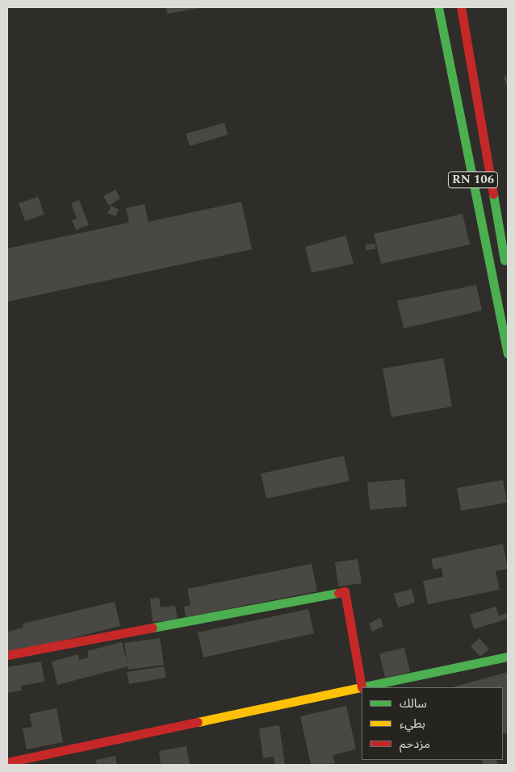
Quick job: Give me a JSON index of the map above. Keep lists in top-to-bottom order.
{
  "streets": {
    "street": ["RN 106"]
  },
  "legend": ["سالك", "بطيء", "مزدحم"]
}
